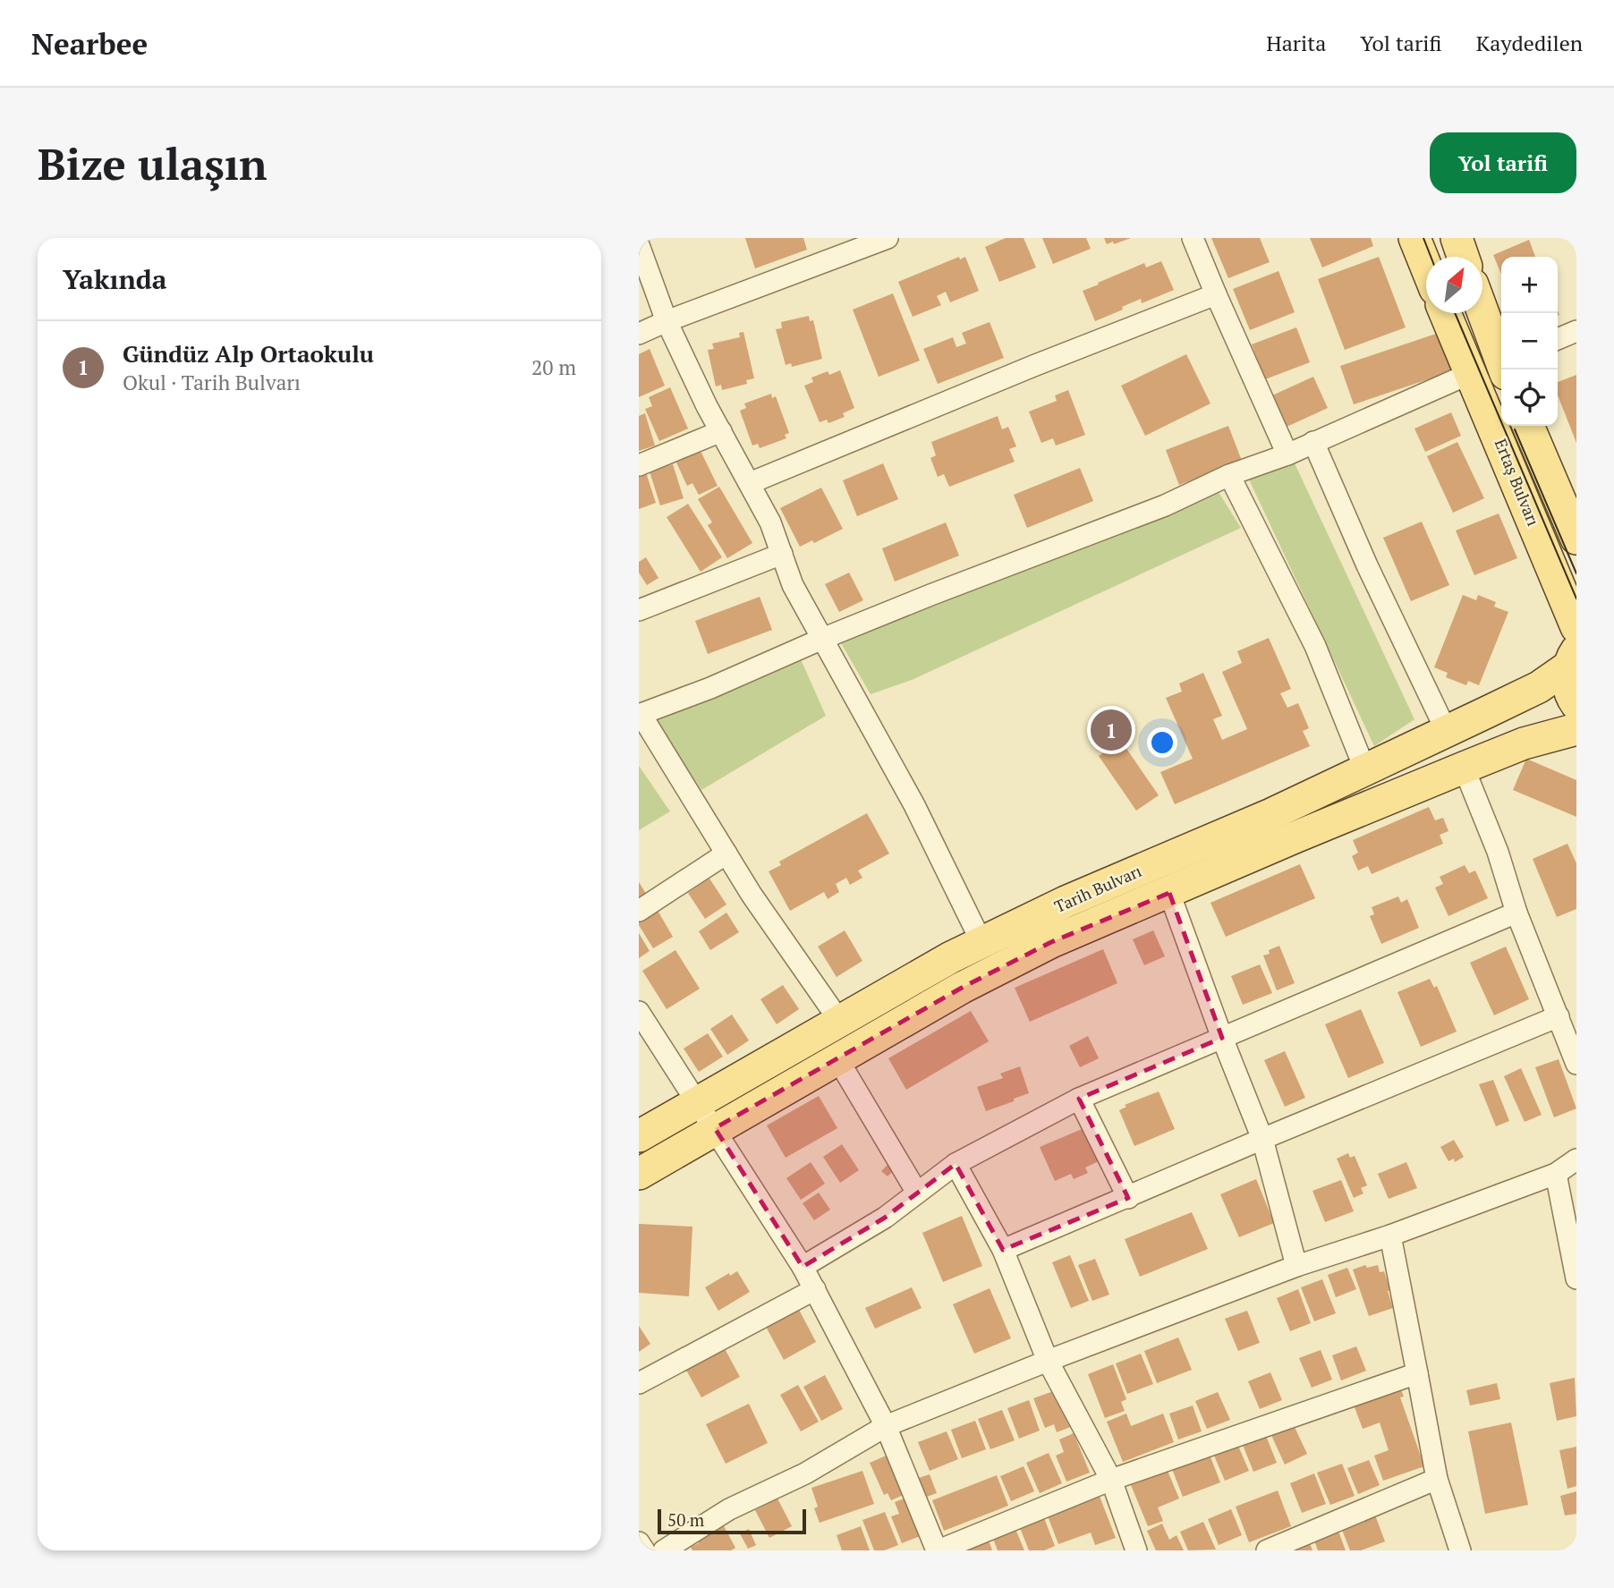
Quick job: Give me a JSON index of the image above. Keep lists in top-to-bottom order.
{
  "streets": {
    "main road": ["Ertaş Bulvarı", "Tarih Bulvarı"]
  },
  "scale_bar": "50 m",
  "north": "top right",
  "page": {
    "header": "Nearbee",
    "nav": ["Harita", "Yol tarifi", "Kaydedilen"],
    "buttons": "Yol tarifi",
    "title": "Bize ulaşın",
    "heading": "Yakında",
    "map_buttons": ["+", "−"],
    "list": [
      {
        "mark": "1",
        "name": "Gündüz Alp Ortaokulu",
        "note": "Okul · Tarih Bulvarı",
        "value": "20 m"
      }
    ],
    "pins": "1",
    "scale": "50 m"
  }
}
